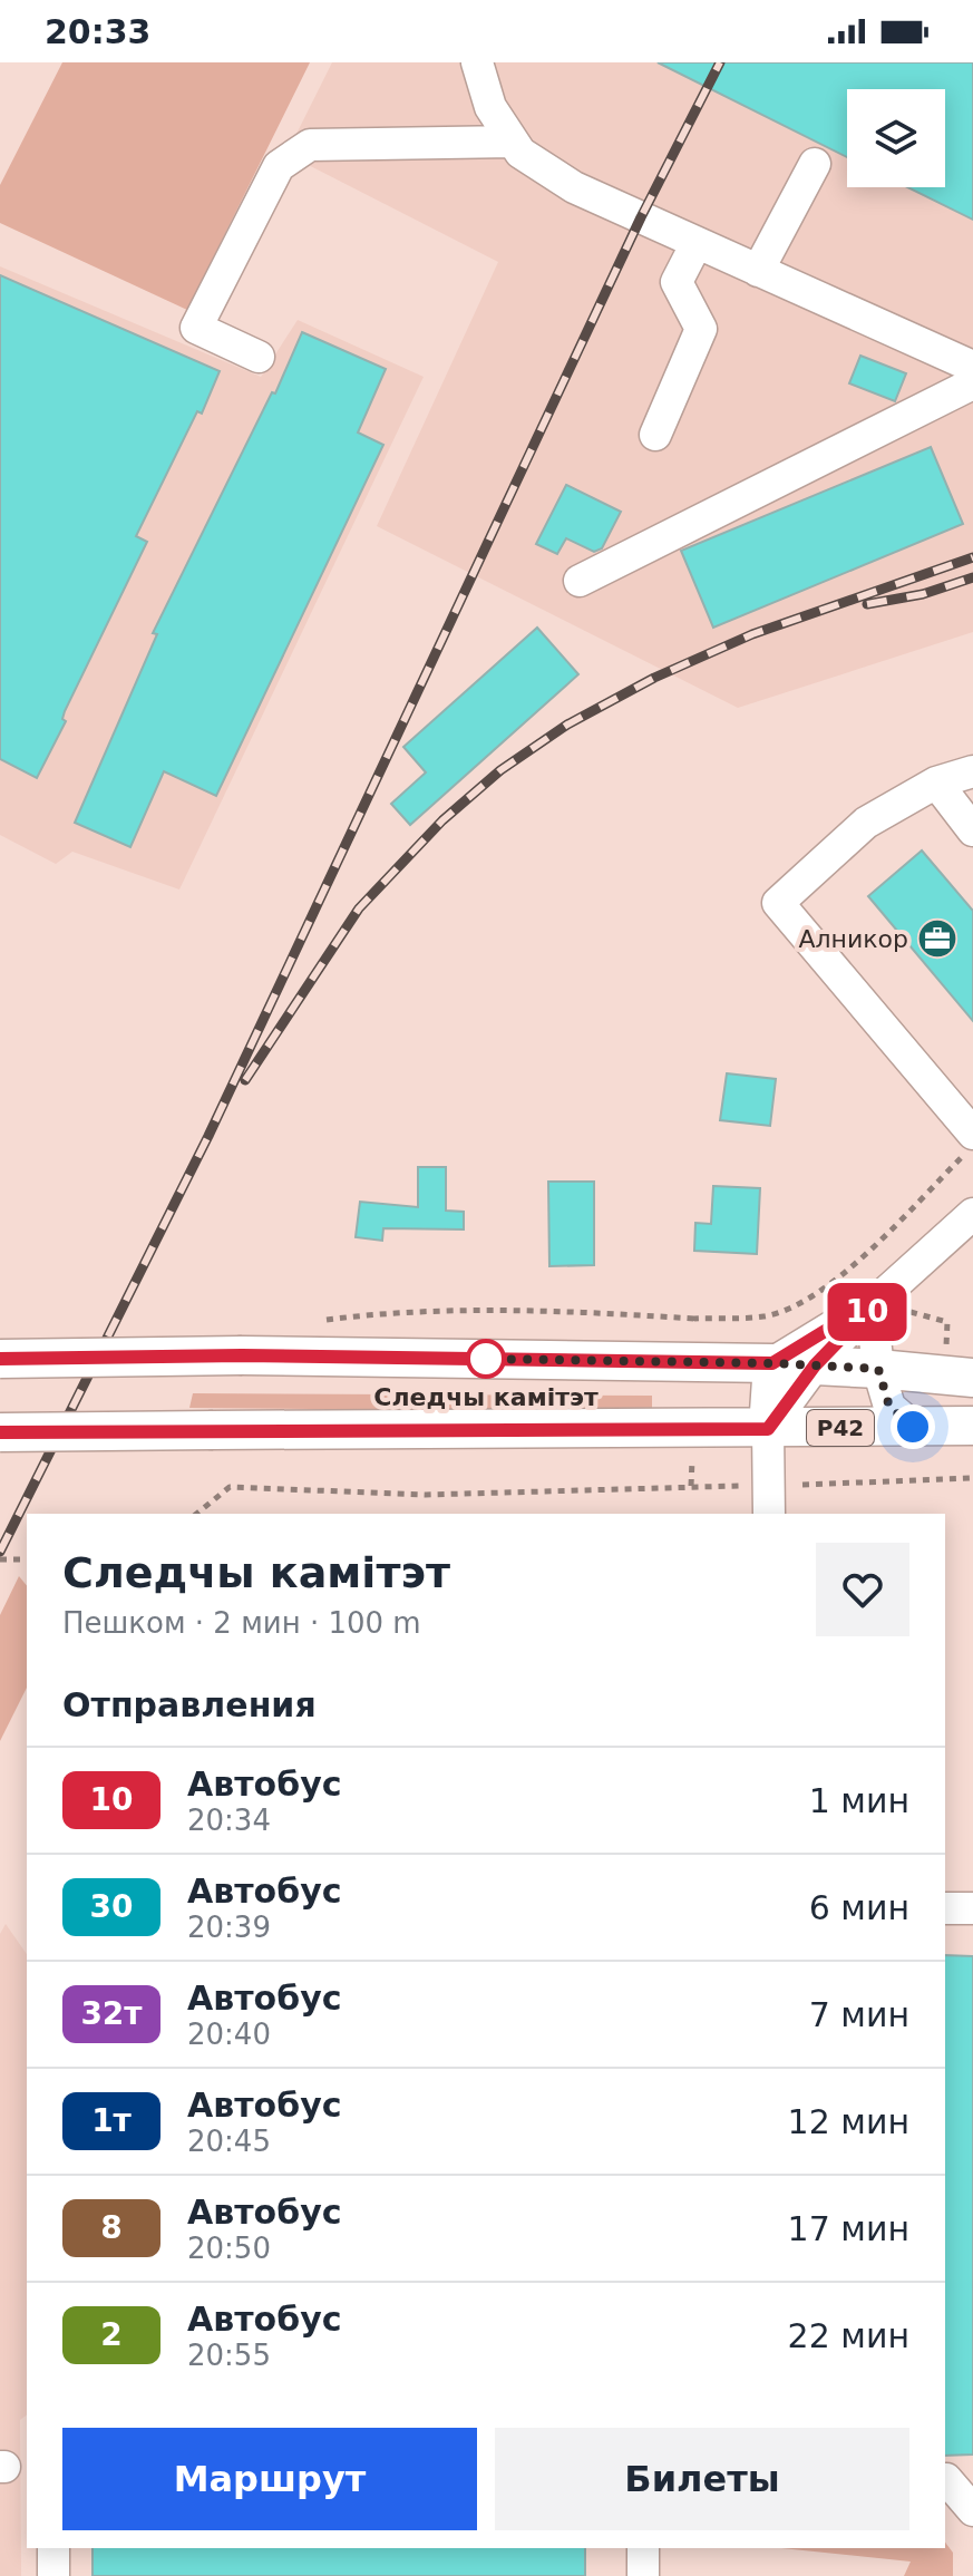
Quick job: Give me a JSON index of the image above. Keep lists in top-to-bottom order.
{
  "streets": {
    "main road": ["Р42"]
  },
  "places": {
    "office": ["Алникор"],
    "other": ["Следчы камітэт"]
  },
  "lines": ["bus line 10"],
  "page": {
    "status": "20:33",
    "on_map": "10",
    "heading": [
      ["Следчы камітэт", "Пешком · 2 мин · 100 m"],
      "Отправления"
    ],
    "list": [
      {
        "mark": "10",
        "name": "Автобус",
        "note": "20:34",
        "value": "1 мин"
      },
      {
        "mark": "30",
        "name": "Автобус",
        "note": "20:39",
        "value": "6 мин"
      },
      {
        "mark": "32т",
        "name": "Автобус",
        "note": "20:40",
        "value": "7 мин"
      },
      {
        "mark": "1т",
        "name": "Автобус",
        "note": "20:45",
        "value": "12 мин"
      },
      {
        "mark": "8",
        "name": "Автобус",
        "note": "20:50",
        "value": "17 мин"
      },
      {
        "mark": "2",
        "name": "Автобус",
        "note": "20:55",
        "value": "22 мин"
      }
    ],
    "buttons": ["Маршрут", "Билеты"]
  }
}
